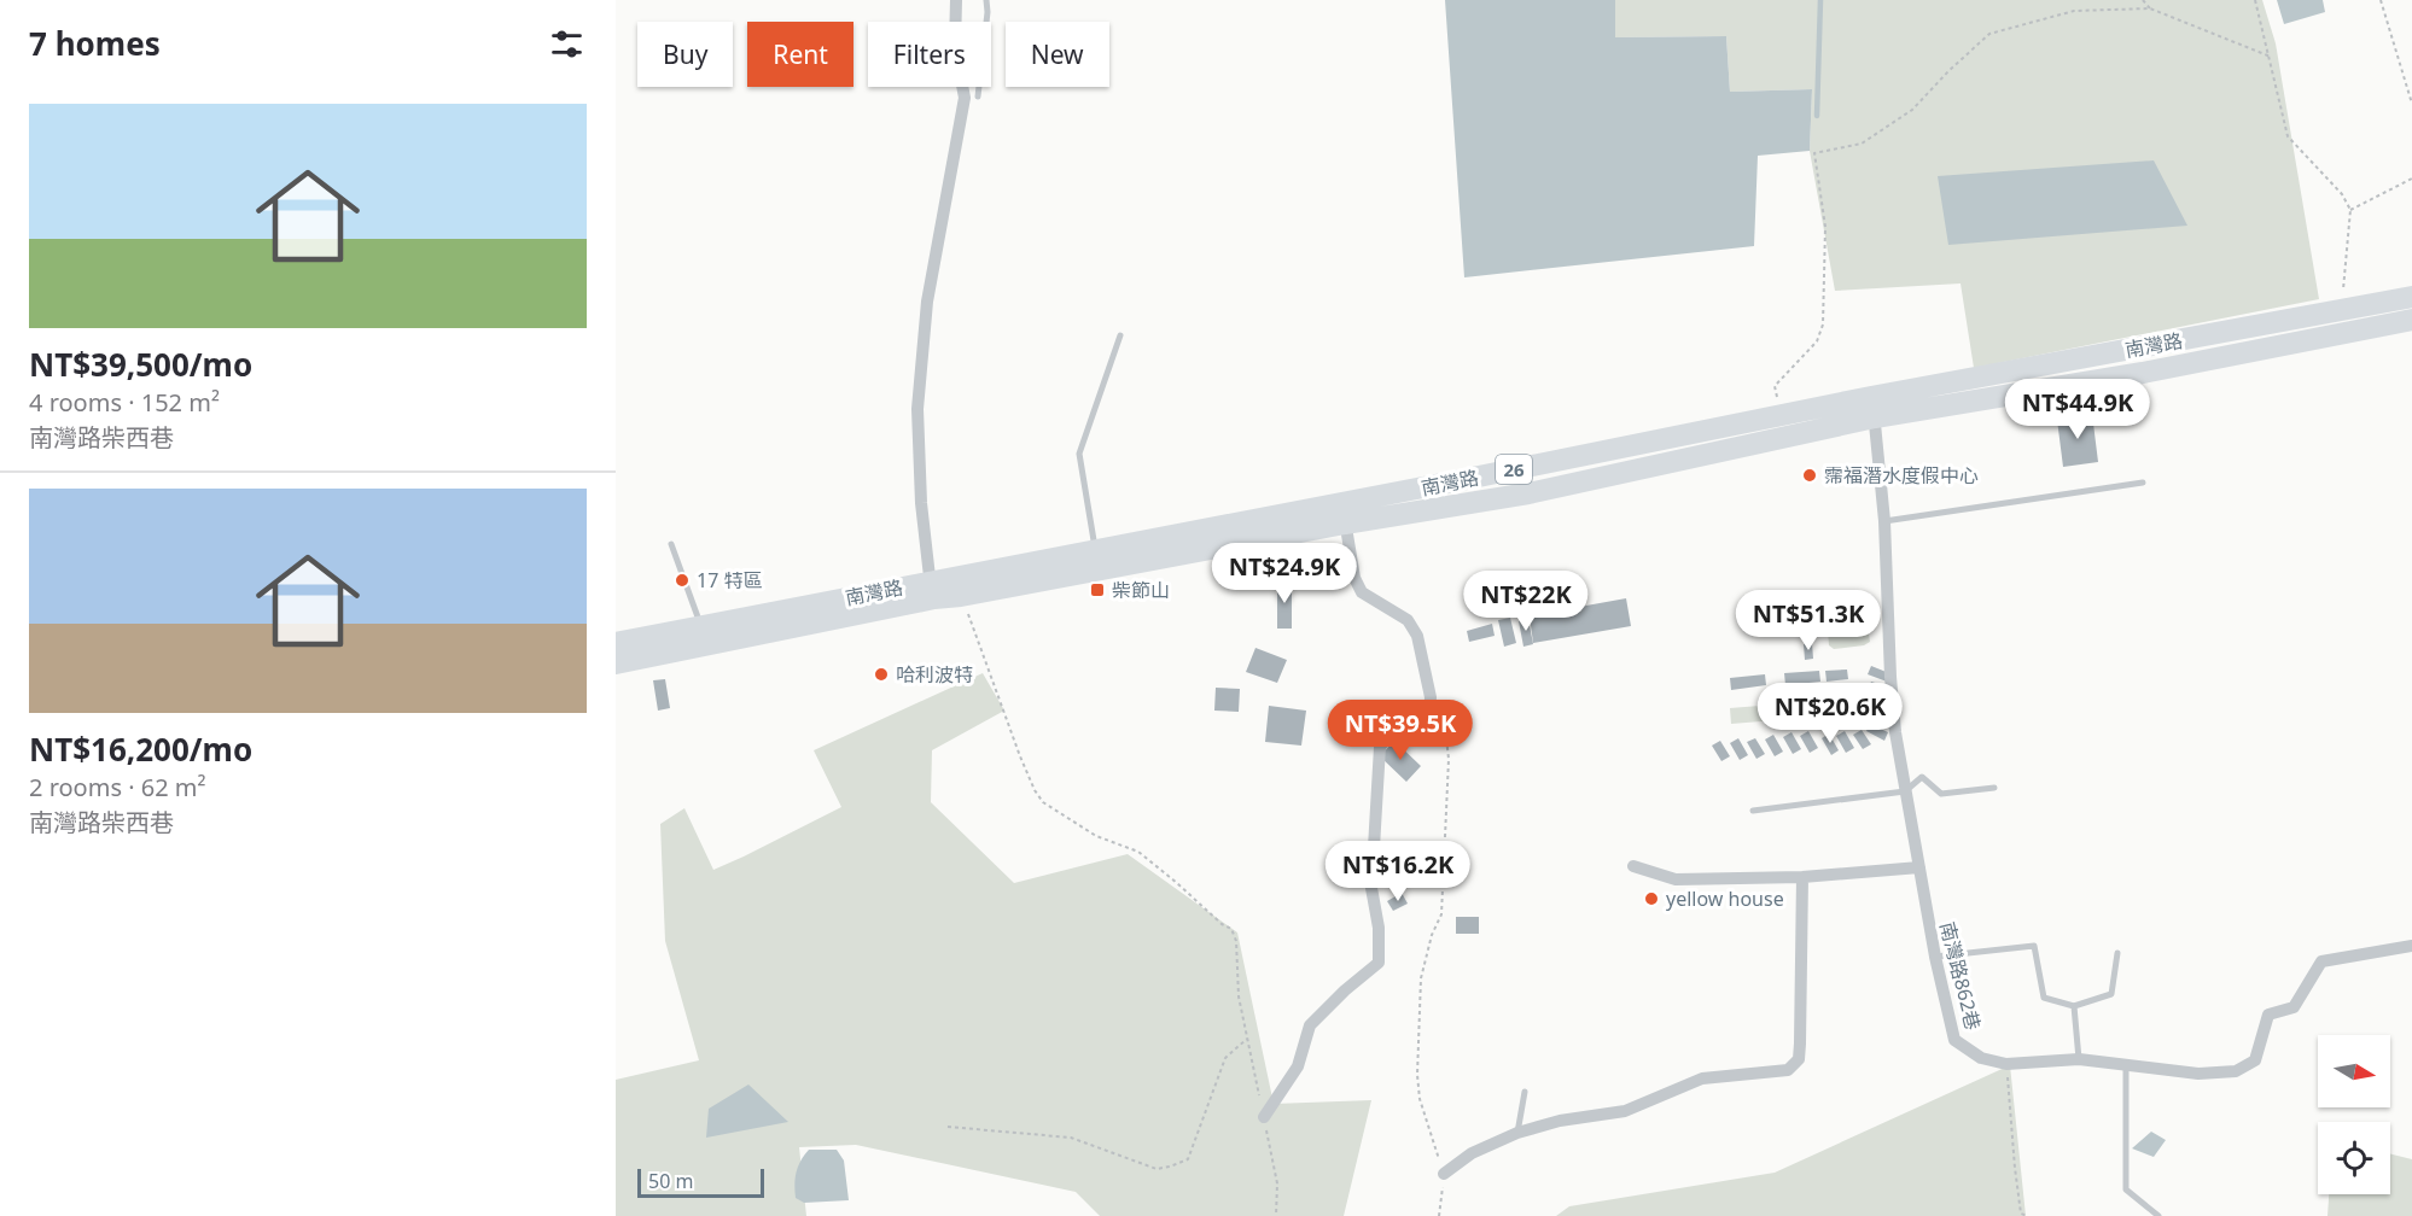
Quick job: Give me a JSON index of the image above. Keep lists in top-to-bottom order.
{
  "streets": {
    "main road": ["南灣路", "26"],
    "street": ["南灣路862巷"]
  },
  "crossings": [
    ["南灣路", "南灣路862巷"]
  ],
  "places": {
    "other": [
      "霈福潛水度假中心",
      "17 特區",
      "哈利波特",
      "yellow house"
    ],
    "transit": ["柴節山"]
  },
  "scale_bar": "50 m",
  "north": "right",
  "page": {
    "heading": "7 homes",
    "chip": [
      "Buy",
      "Rent",
      "Filters",
      "New"
    ],
    "list": [
      {
        "name": "NT$39,500/mo",
        "note": "4 rooms · 152 m² · 南灣路柴西巷"
      },
      {
        "name": "NT$16,200/mo",
        "note": "2 rooms · 62 m² · 南灣路柴西巷"
      }
    ],
    "price": [
      "NT$44.9K",
      "NT$24.9K",
      "NT$22K",
      "NT$51.3K",
      "NT$20.6K",
      "NT$39.5K",
      "NT$16.2K"
    ],
    "scale": "50 m"
  }
}
